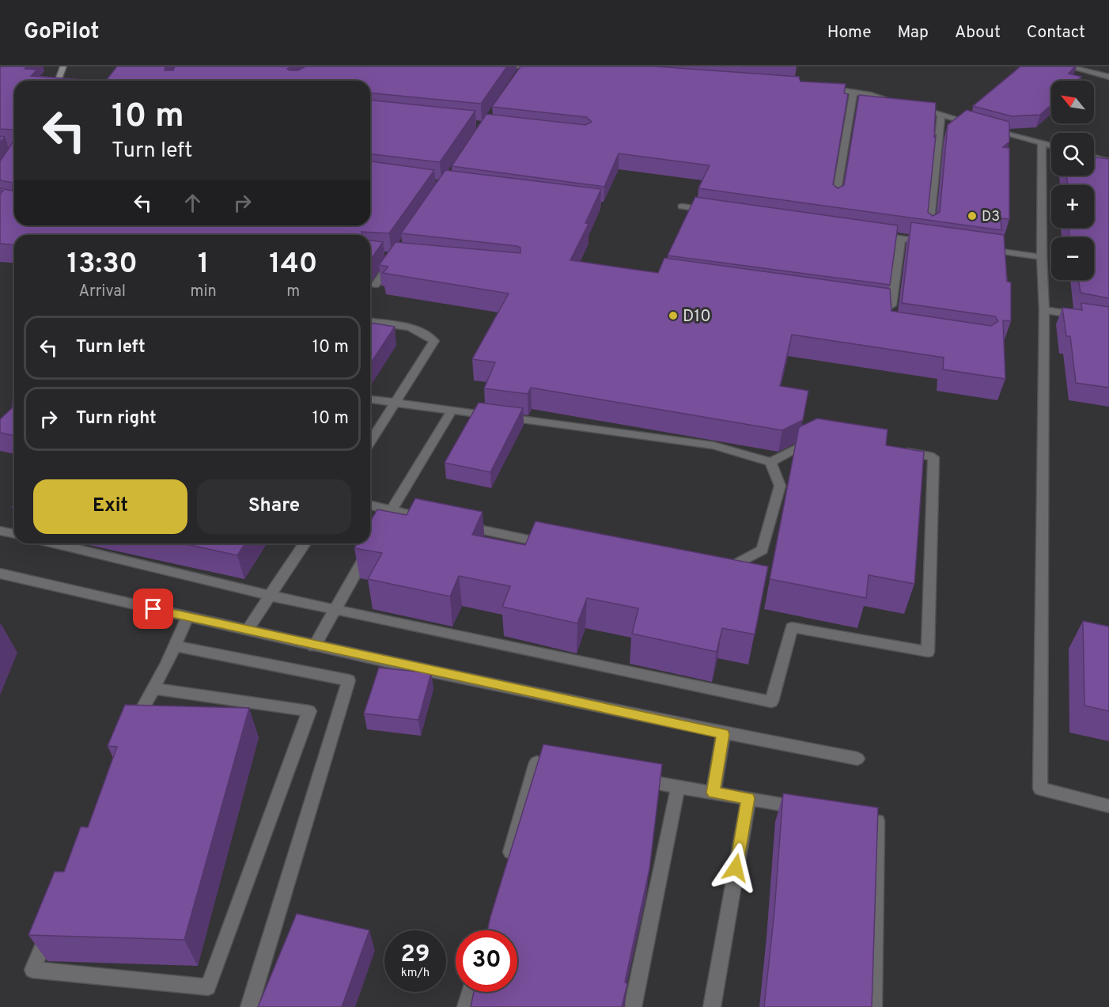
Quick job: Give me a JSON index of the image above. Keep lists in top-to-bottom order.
{
  "places": ["D3", "D10"],
  "north": "top left",
  "page": {
    "header": "GoPilot",
    "nav": [
      "Home",
      "Map",
      "About",
      "Contact"
    ],
    "map_buttons": ["+", "−"],
    "turn": ["10 m", "Turn left"],
    "eta": [
      "13:30",
      "Arrival",
      "1",
      "min",
      "140",
      "m"
    ],
    "list": [
      {
        "name": "Turn left",
        "value": "10 m"
      },
      {
        "name": "Turn right",
        "value": "10 m"
      }
    ],
    "buttons": ["Exit", "Share"],
    "speed": "29 km/h",
    "limit": "30"
  }
}
